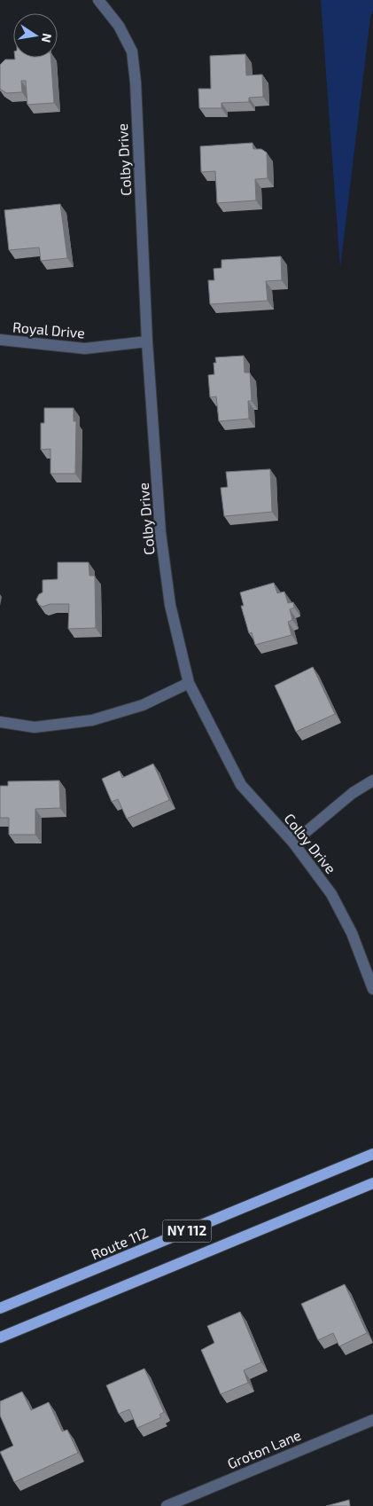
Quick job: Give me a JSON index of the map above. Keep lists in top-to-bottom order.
{
  "streets": {
    "main road": ["NY 112", "Route 112"],
    "street": ["Colby Drive", "Royal Drive", "Groton Lane"]
  },
  "crossings": [
    ["Colby Drive", "Royal Drive"]
  ],
  "north": "right"
}
